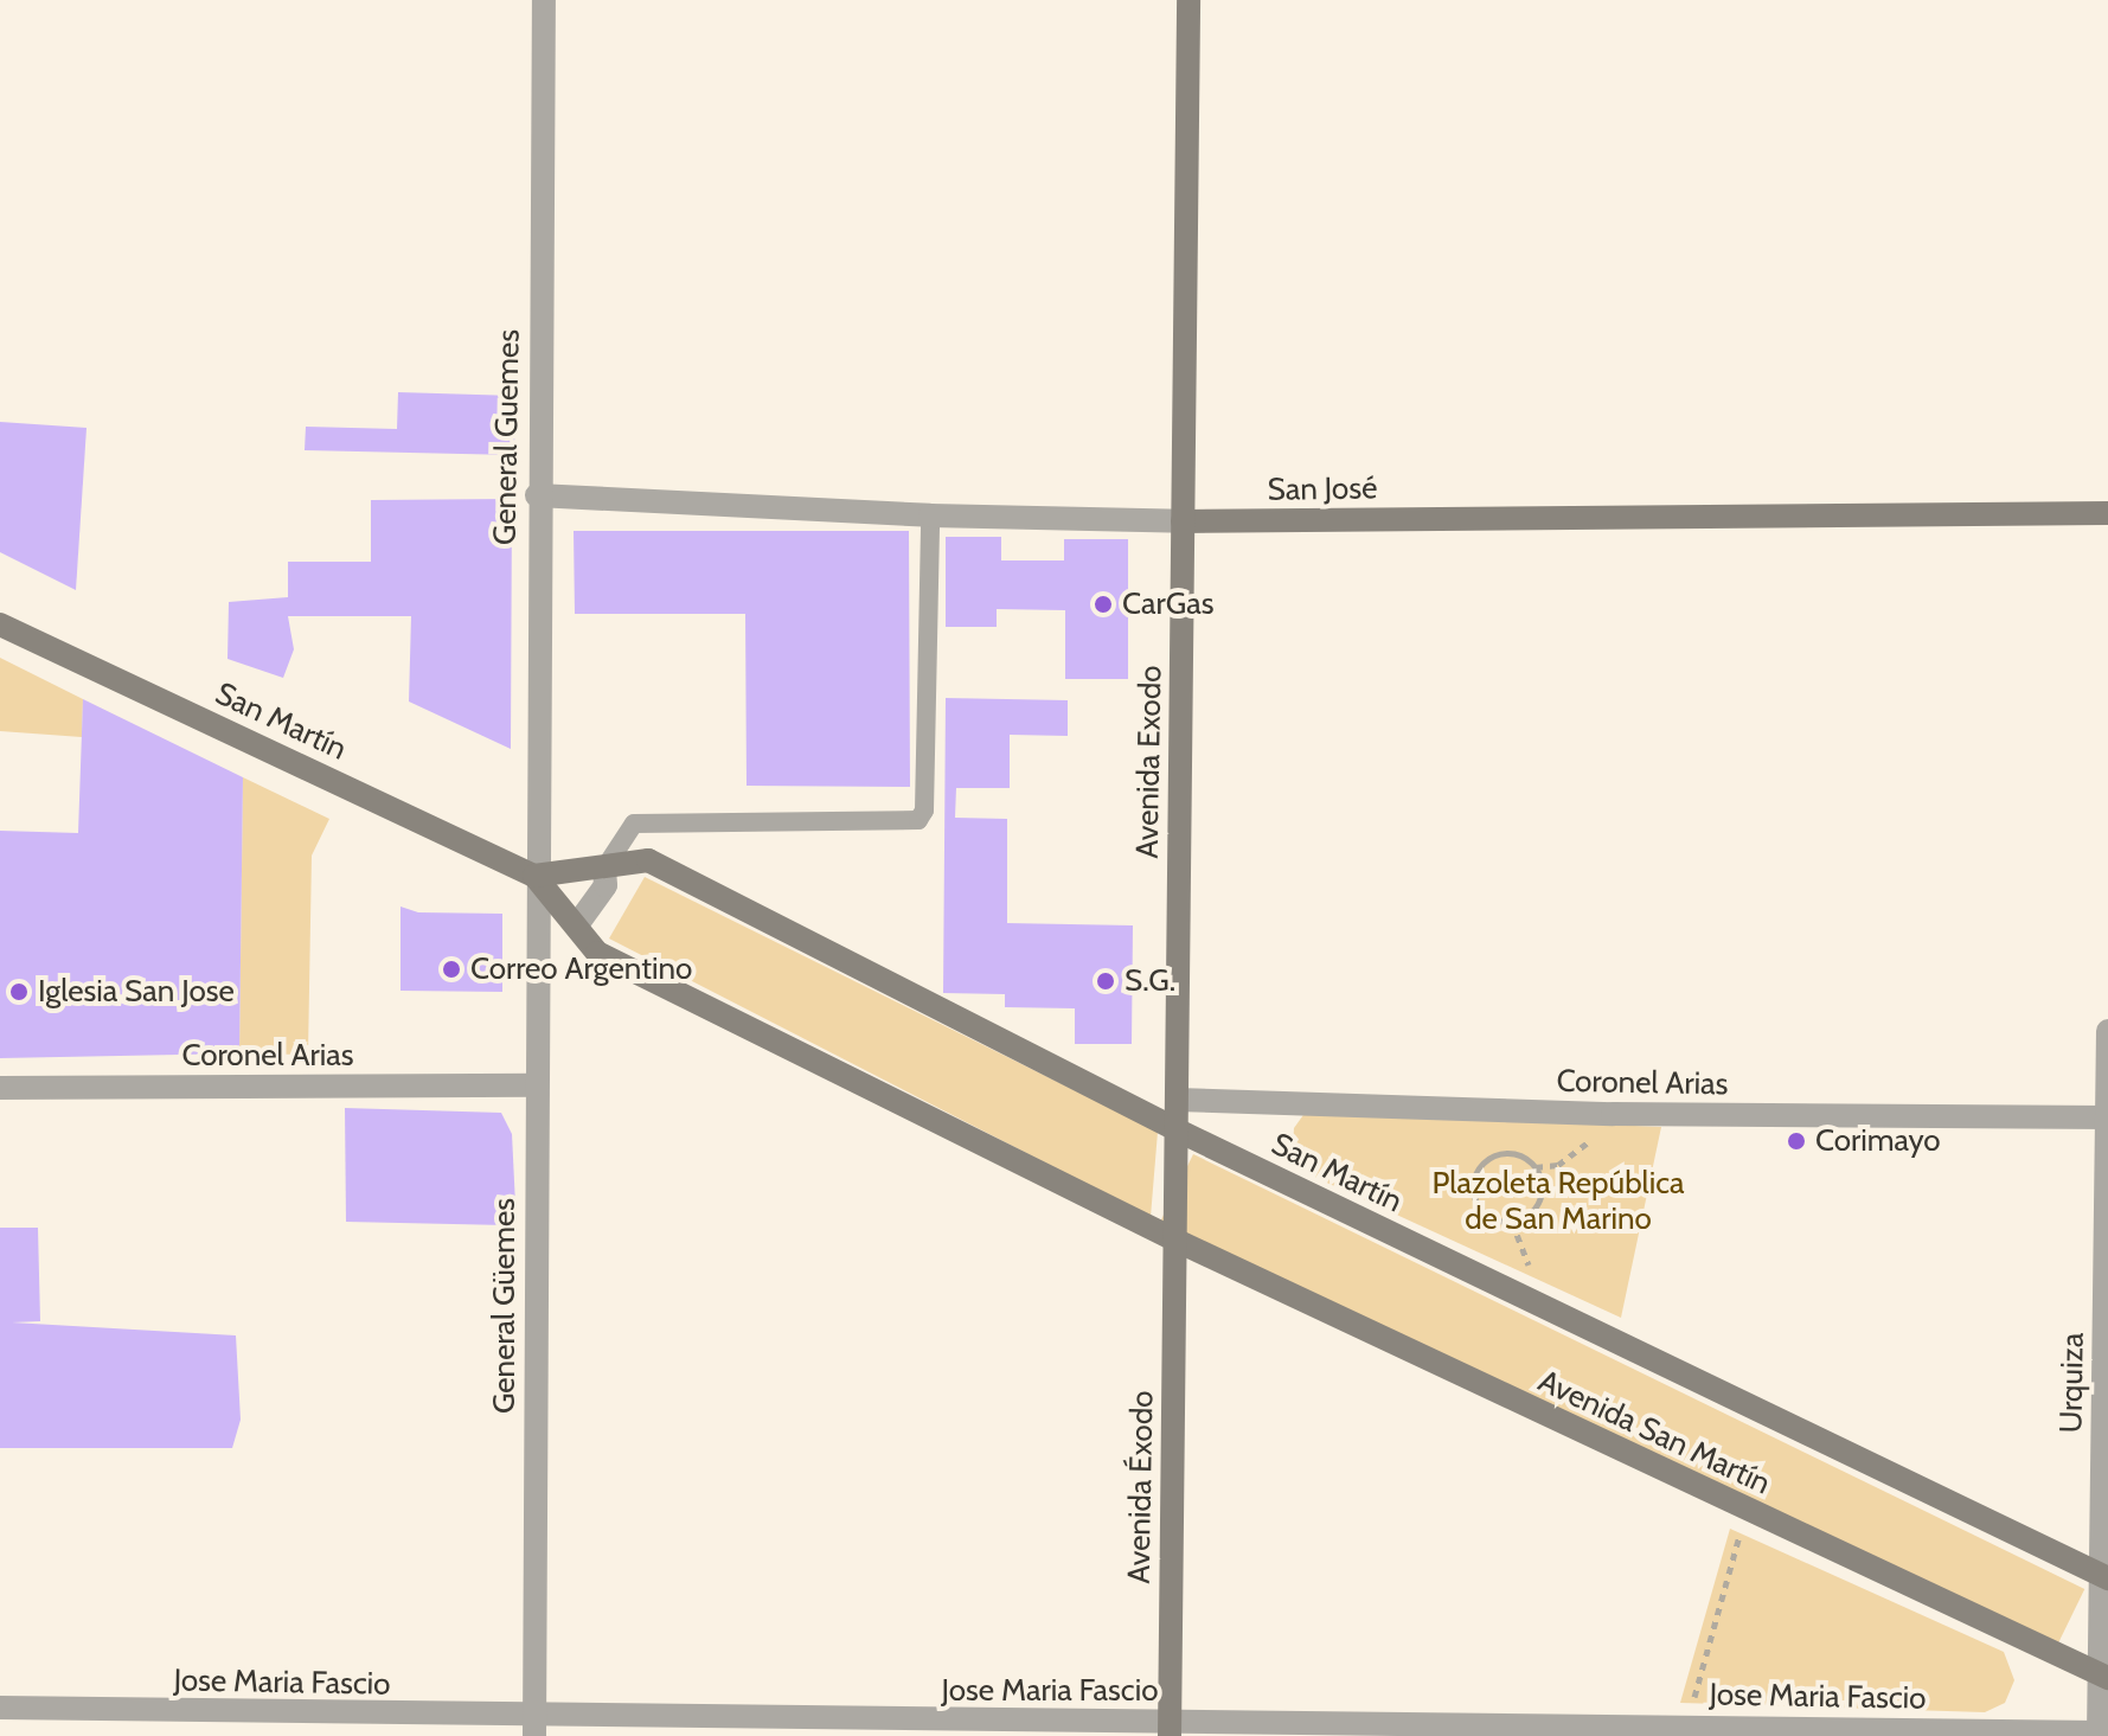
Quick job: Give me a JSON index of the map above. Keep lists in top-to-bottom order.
{
  "streets": {
    "main road": [
      "San José",
      "San Martín",
      "Avenida Exodo",
      "Avenida San Martín",
      "Avenida Éxodo"
    ],
    "street": [
      "General Guemes",
      "Coronel Arias",
      "General Güemes",
      "Urquiza",
      "Jose Maria Fascio"
    ]
  },
  "crossings": [
    ["General Guemes", "San José"],
    ["General Guemes", "San Martín"],
    ["General Guemes", "General Güemes"],
    ["San José", "Avenida Exodo"],
    ["San Martín", "Avenida Exodo"],
    ["San Martín", "General Güemes"],
    ["San Martín", "Urquiza"],
    ["San Martín", "Avenida San Martín"],
    ["San Martín", "Avenida Éxodo"],
    ["Avenida Exodo", "Coronel Arias"],
    ["Avenida Exodo", "Avenida San Martín"],
    ["Avenida Exodo", "Avenida Éxodo"],
    ["Coronel Arias", "General Güemes"],
    ["Coronel Arias", "Urquiza"],
    ["General Güemes", "Jose Maria Fascio"],
    ["Urquiza", "Avenida San Martín"],
    ["Urquiza", "Jose Maria Fascio"],
    ["Avenida San Martín", "Avenida Éxodo"],
    ["Avenida Éxodo", "Jose Maria Fascio"]
  ],
  "parks": ["Plazoleta República de San Marino"],
  "places": [
    "CarGas",
    "Correo Argentino",
    "S.G.",
    "Iglesia San Jose",
    "Corimayo"
  ]
}
